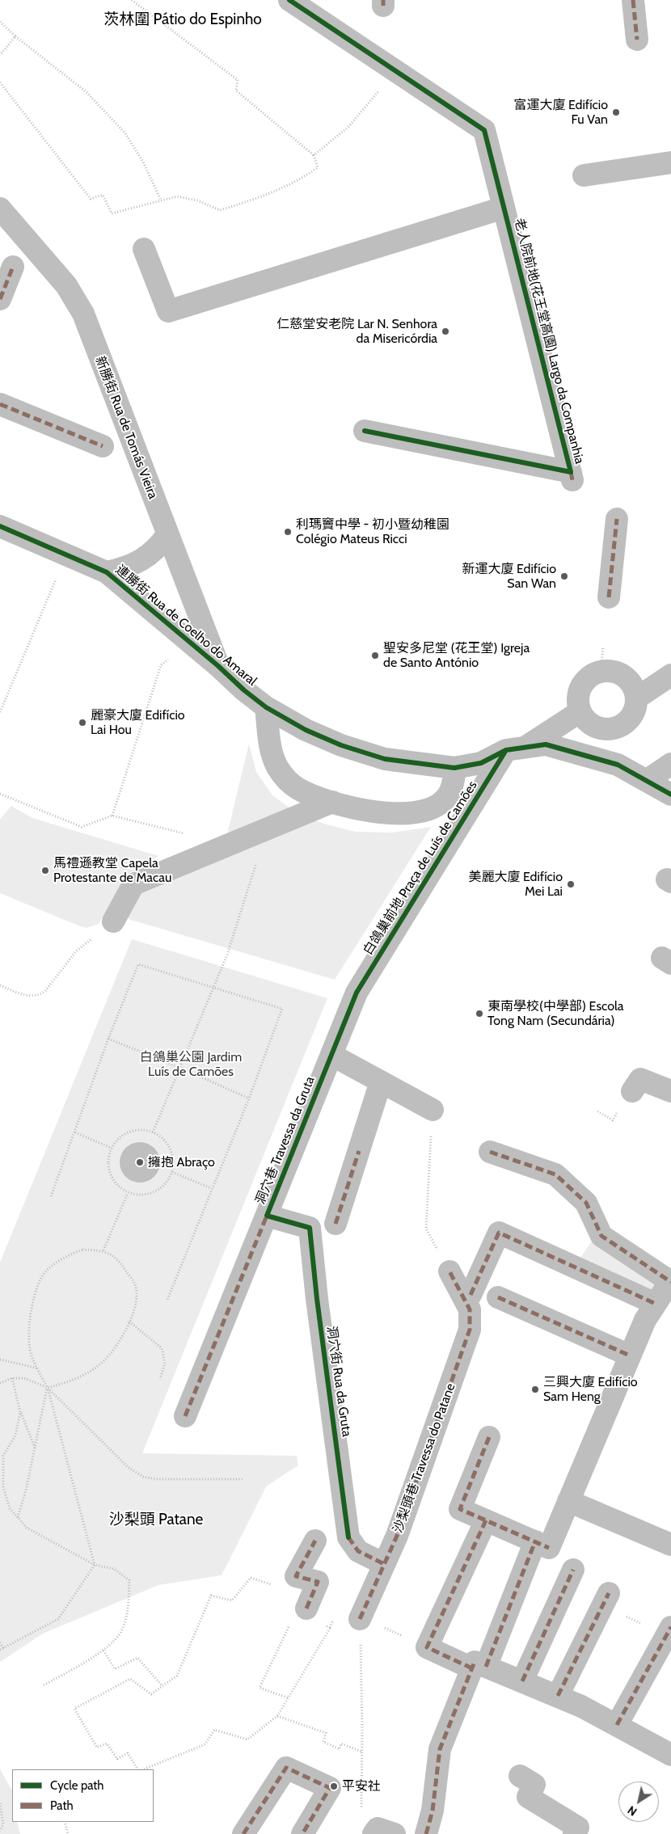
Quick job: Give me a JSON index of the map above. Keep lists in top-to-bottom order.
{
  "streets": {
    "street": [
      "老人院前地(花王堂高園) Largo da Companhia",
      "新勝街 Rua de Tomás Vieira",
      "連勝街 Rua de Coelho do Amaral",
      "白鴿巢前地 Praça de Luís de Camões",
      "洞穴巷 Travessa da Gruta",
      "洞穴街 Rua da Gruta",
      "沙梨頭巷 Travessa do Patane"
    ]
  },
  "crossings": [
    ["新勝街 Rua de Tomás Vieira", "連勝街 Rua de Coelho do Amaral"],
    ["連勝街 Rua de Coelho do Amaral", "白鴿巢前地 Praça de Luís de Camões"],
    ["白鴿巢前地 Praça de Luís de Camões", "洞穴巷 Travessa da Gruta"],
    ["洞穴巷 Travessa da Gruta", "洞穴街 Rua da Gruta"],
    ["洞穴街 Rua da Gruta", "沙梨頭巷 Travessa do Patane"]
  ],
  "districts": ["茨林圍 Pátio do Espinho", "沙梨頭 Patane"],
  "parks": ["白鴿巢公園 Jardim Luís de Camões"],
  "places": [
    "富運大廈 Edifício Fu Van",
    "仁慈堂安老院 Lar N. Senhora da Misericórdia",
    "利瑪竇中學 - 初小暨幼稚園 Colégio Mateus Ricci",
    "新運大廈 Edifício San Wan",
    "聖安多尼堂 (花王堂) Igreja de Santo António",
    "麗豪大廈 Edifício Lai Hou",
    "馬禮遜教堂 Capela Protestante de Macau",
    "美麗大廈 Edifício Mei Lai",
    "東南學校(中學部) Escola Tong Nam (Secundária)",
    "擁抱 Abraço",
    "三興大廈 Edifício Sam Heng",
    "平安社"
  ],
  "legend": ["Cycle path", "Path"],
  "north": "bottom left"
}
